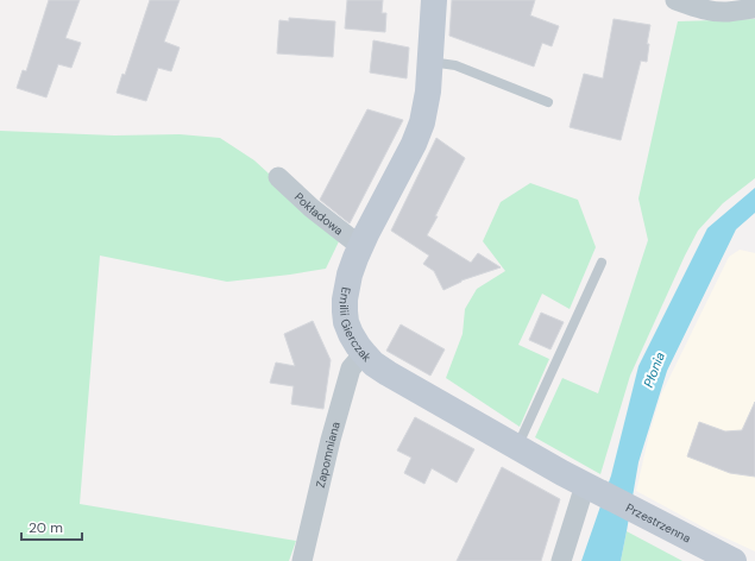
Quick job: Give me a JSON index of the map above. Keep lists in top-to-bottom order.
{
  "streets": {
    "street": [
      "Pokładowa",
      "Emilii Gierczak",
      "Zapomniana",
      "Przestrzenna"
    ]
  },
  "crossings": [
    ["Pokładowa", "Emilii Gierczak"],
    ["Emilii Gierczak", "Zapomniana"],
    ["Emilii Gierczak", "Przestrzenna"]
  ],
  "water": ["Płonia"],
  "scale_bar": "20 m"
}
